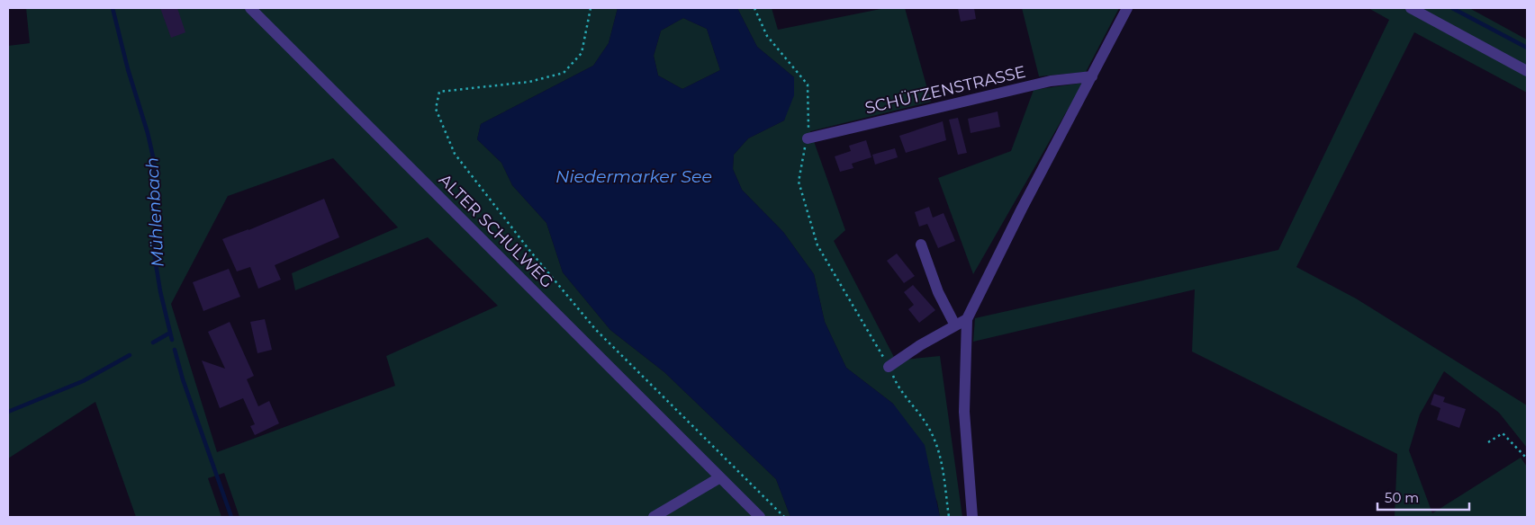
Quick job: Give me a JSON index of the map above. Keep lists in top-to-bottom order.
{
  "streets": {
    "street": ["SCHÜTZENSTRASSE", "ALTER SCHULWEG"]
  },
  "water": ["Niedermarker See", "Mühlenbach"],
  "scale_bar": "50 m"
}
